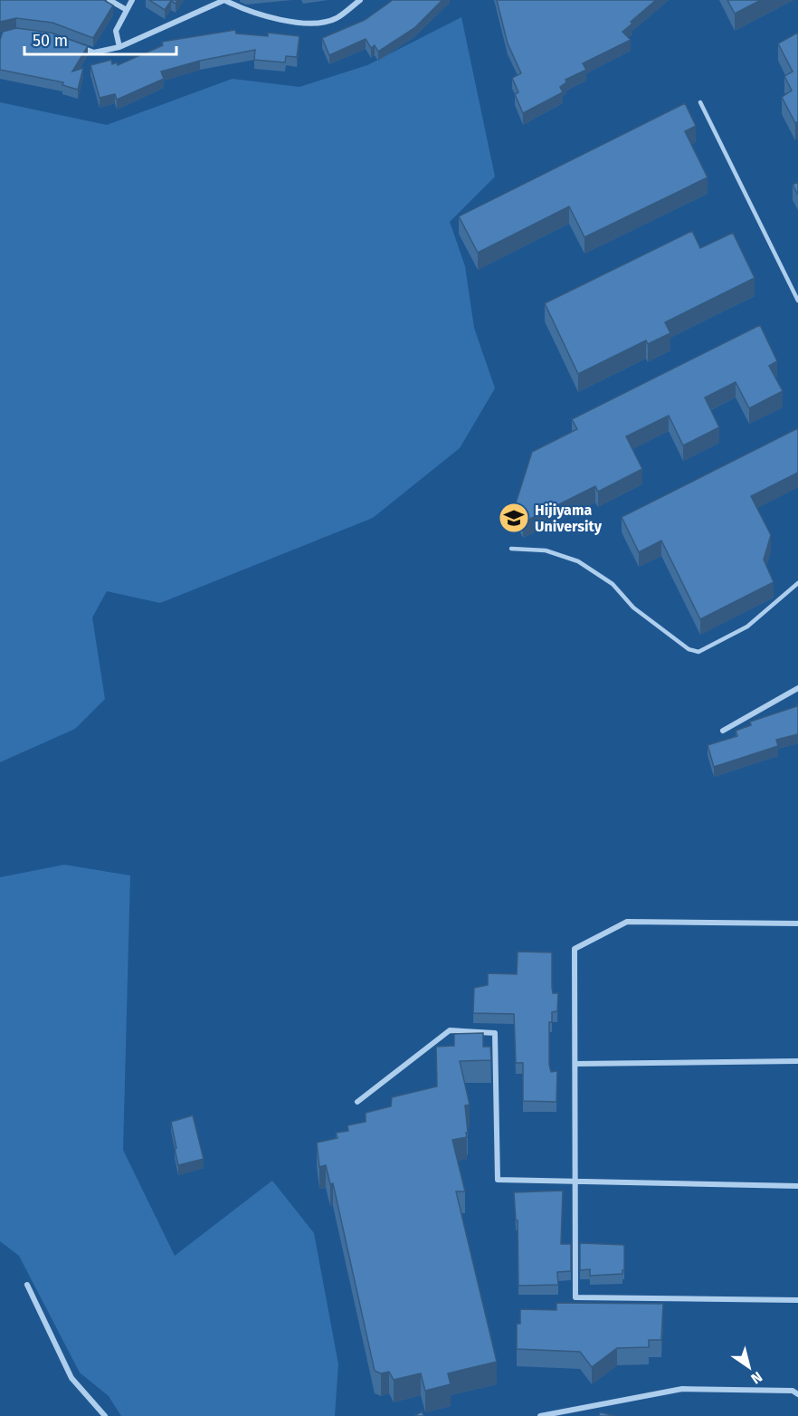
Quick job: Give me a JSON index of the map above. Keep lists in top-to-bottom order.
{
  "places": {
    "school or university": ["Hijiyama University"]
  },
  "scale_bar": "50 m",
  "north": "bottom right"
}
